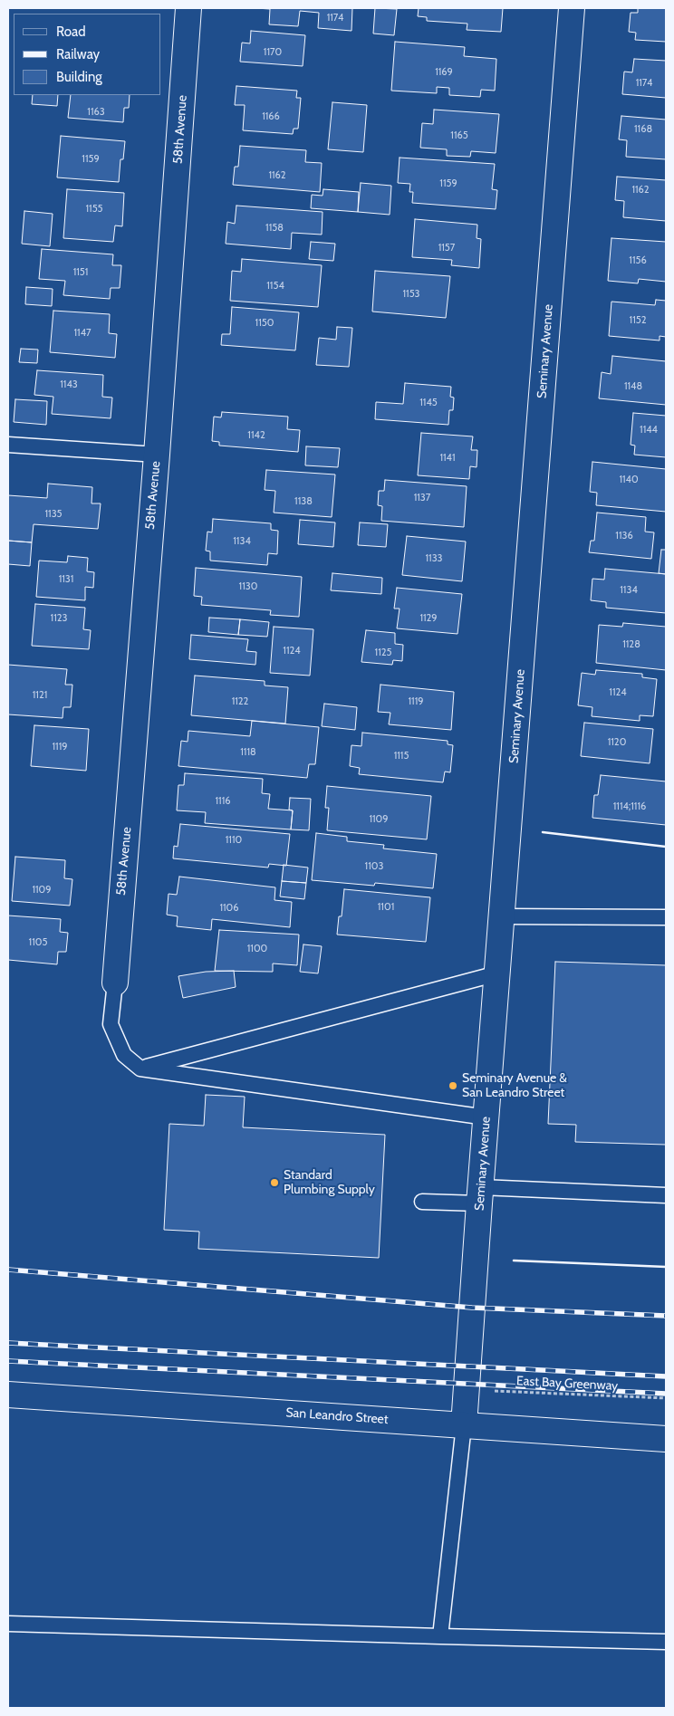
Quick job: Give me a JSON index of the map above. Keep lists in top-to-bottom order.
{
  "streets": {
    "street": ["58th Avenue", "Seminary Avenue", "San Leandro Street"],
    "path": ["East Bay Greenway"]
  },
  "crossings": [
    ["Seminary Avenue", "East Bay Greenway"],
    ["Seminary Avenue", "San Leandro Street"]
  ],
  "places": ["Seminary Avenue & San Leandro Street", "Standard Plumbing Supply"],
  "house_numbers": [
    "1174",
    "1170",
    "1169",
    "1174",
    "1163",
    "1166",
    "1168",
    "1165",
    "1159",
    "1162",
    "1159",
    "1162",
    "1155",
    "1158",
    "1157",
    "1156",
    "1151",
    "1154",
    "1153",
    "1152",
    "1150",
    "1147",
    "1143",
    "1148",
    "1145",
    "1144",
    "1142",
    "1141",
    "1140",
    "1137",
    "1138",
    "1135",
    "1136",
    "1134",
    "1133",
    "1131",
    "1130",
    "1134",
    "1123",
    "1129",
    "1128",
    "1124",
    "1125",
    "1124",
    "1121",
    "1122",
    "1119",
    "1120",
    "1119",
    "1118",
    "1115",
    "1116",
    "1114;1116",
    "1109",
    "1110",
    "1103",
    "1109",
    "1101",
    "1106",
    "1105",
    "1100"
  ],
  "legend": ["Road", "Railway", "Building"]
}
